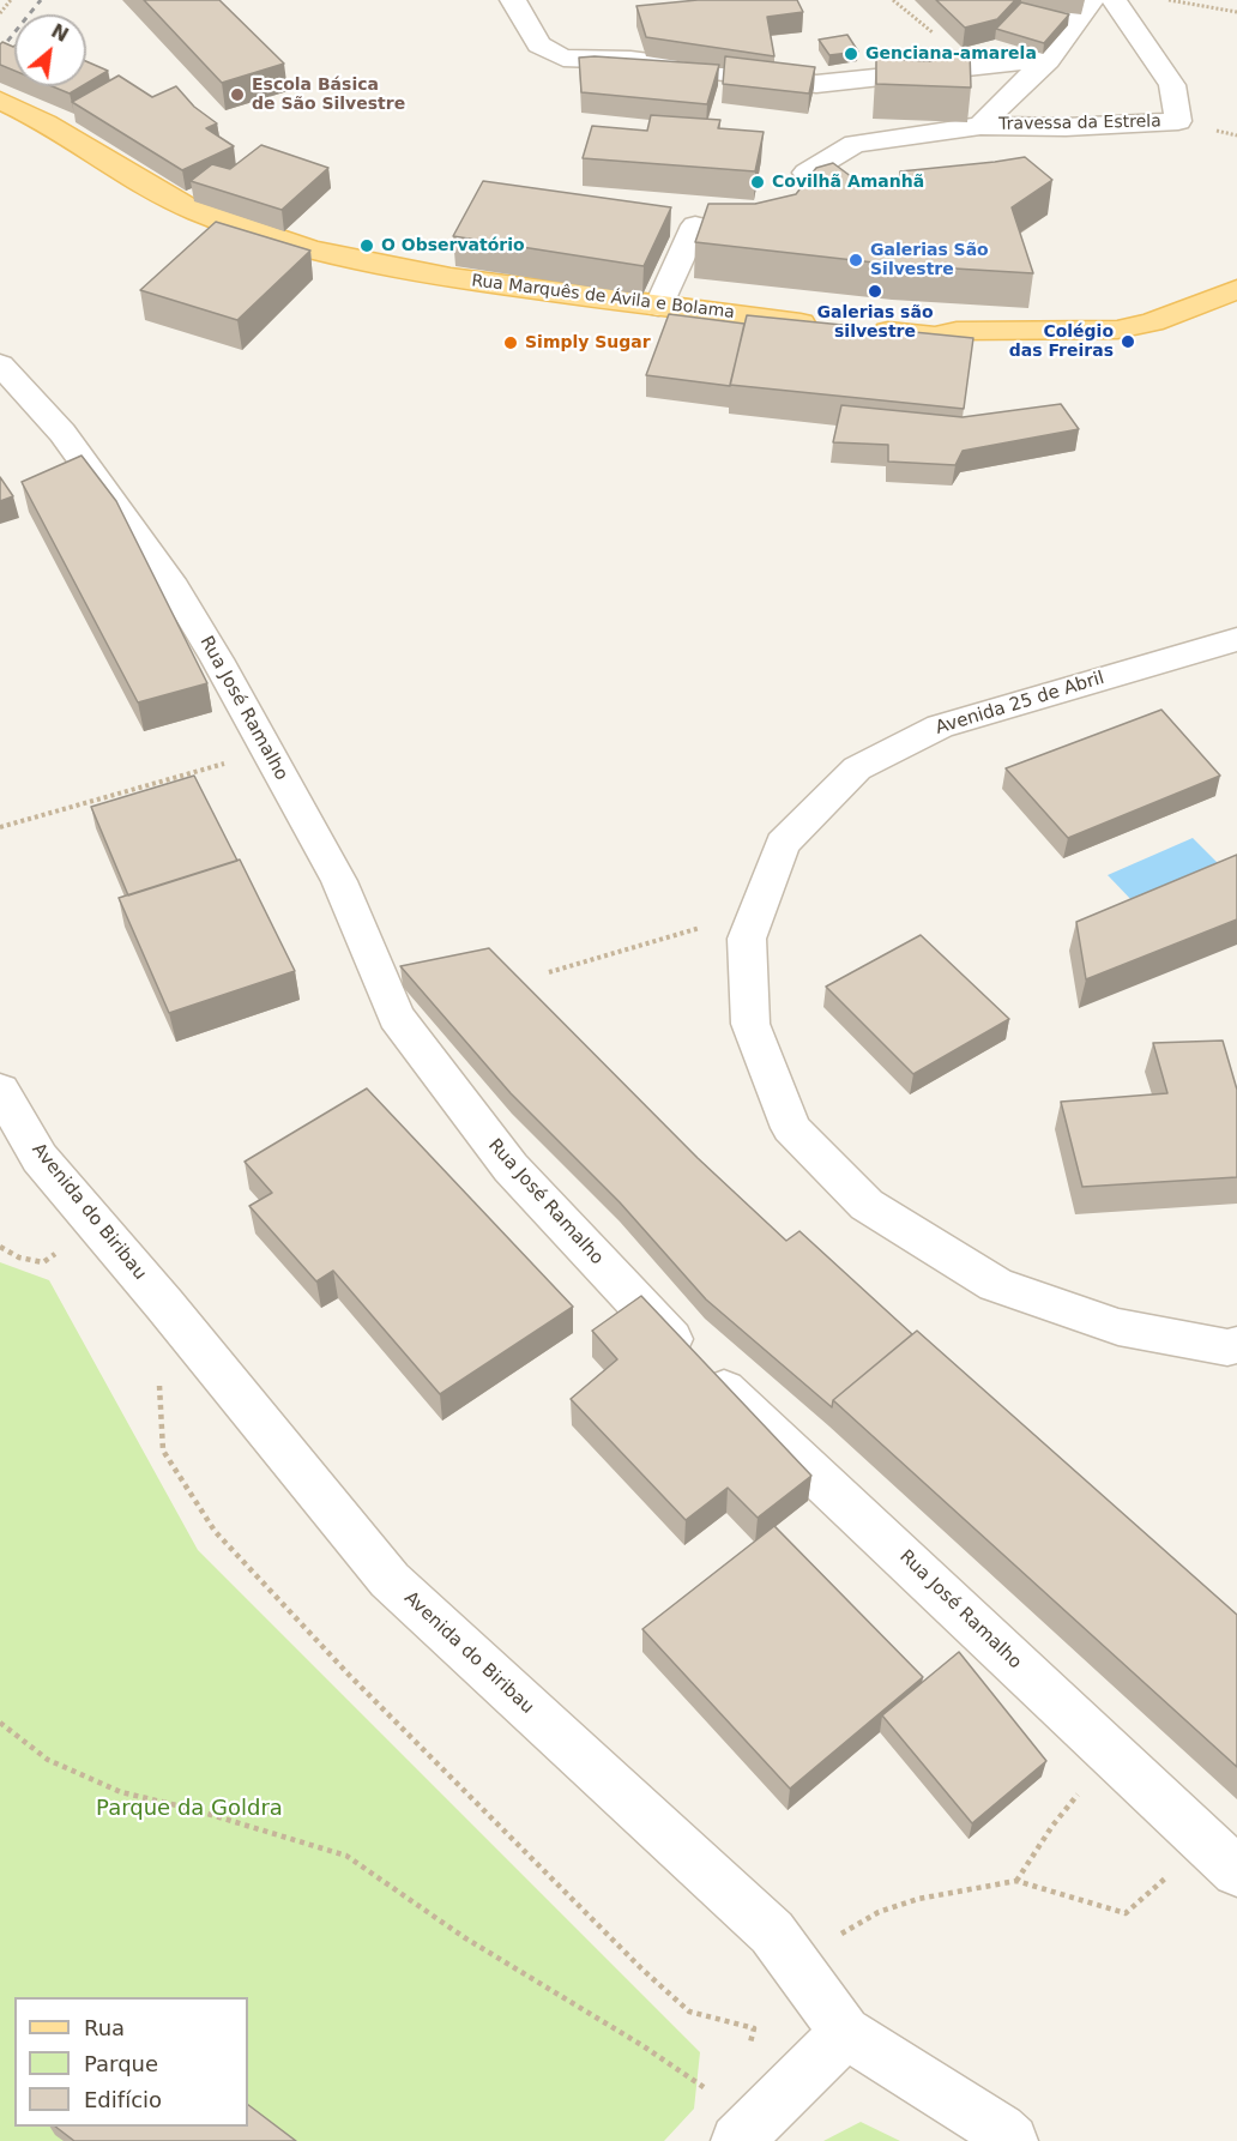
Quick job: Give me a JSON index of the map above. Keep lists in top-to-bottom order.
{
  "streets": {
    "main road": ["Rua Marquês de Ávila e Bolama"],
    "street": [
      "Travessa da Estrela",
      "Avenida 25 de Abril",
      "Rua José Ramalho",
      "Avenida do Biribau"
    ]
  },
  "parks": ["Parque da Goldra"],
  "places": [
    "Genciana-amarela",
    "Escola Básica de São Silvestre",
    "Covilhã Amanhã",
    "O Observatório",
    "Galerias São Silvestre",
    "Galerias são silvestre",
    "Colégio das Freiras",
    "Simply Sugar"
  ],
  "legend": ["Rua", "Parque", "Edifício"],
  "north": "top right"
}
